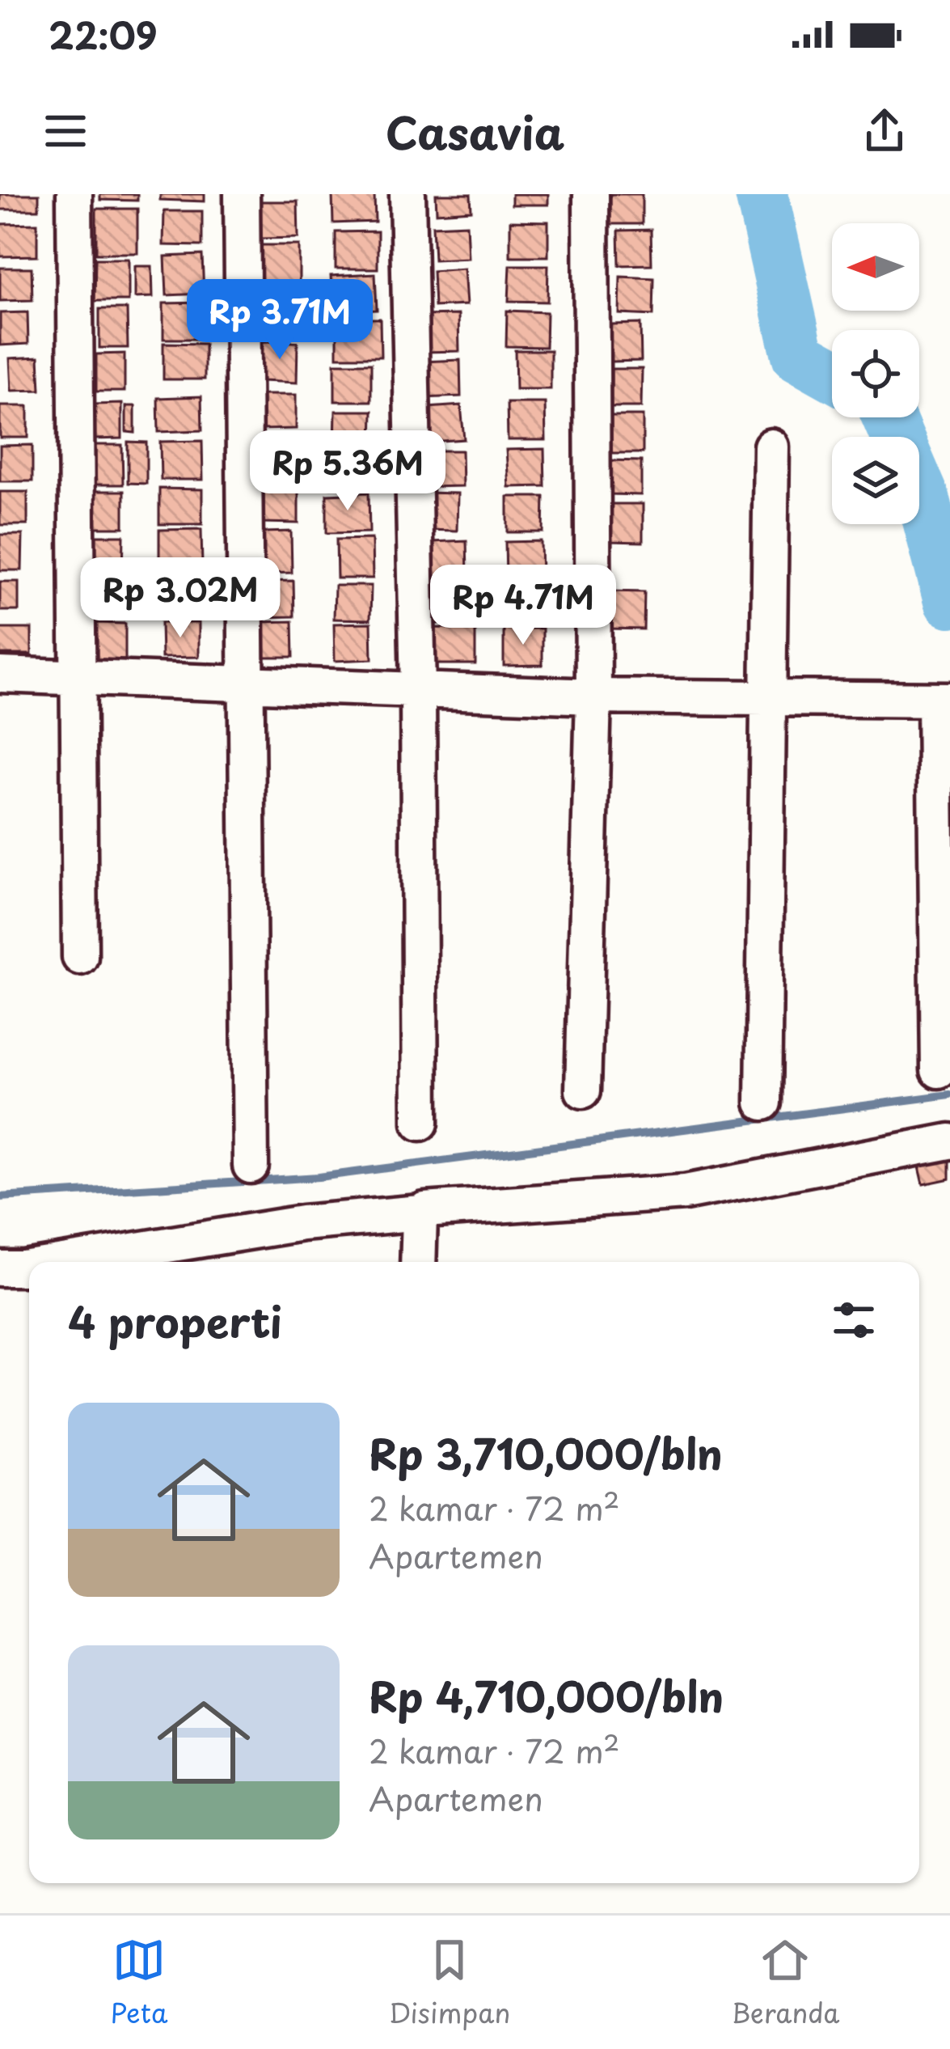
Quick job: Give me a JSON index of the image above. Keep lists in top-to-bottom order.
{
  "north": "left",
  "page": {
    "status": "22:09",
    "header": "Casavia",
    "price": [
      "Rp 3.71M",
      "Rp 5.36M",
      "Rp 3.02M",
      "Rp 4.71M"
    ],
    "heading": "4 properti",
    "list": [
      {
        "name": "Rp 3,710,000/bln",
        "note": "2 kamar · 72 m² · Apartemen"
      },
      {
        "name": "Rp 4,710,000/bln",
        "note": "2 kamar · 72 m² · Apartemen"
      }
    ],
    "tabs": ["Peta", "Disimpan", "Beranda"]
  }
}
